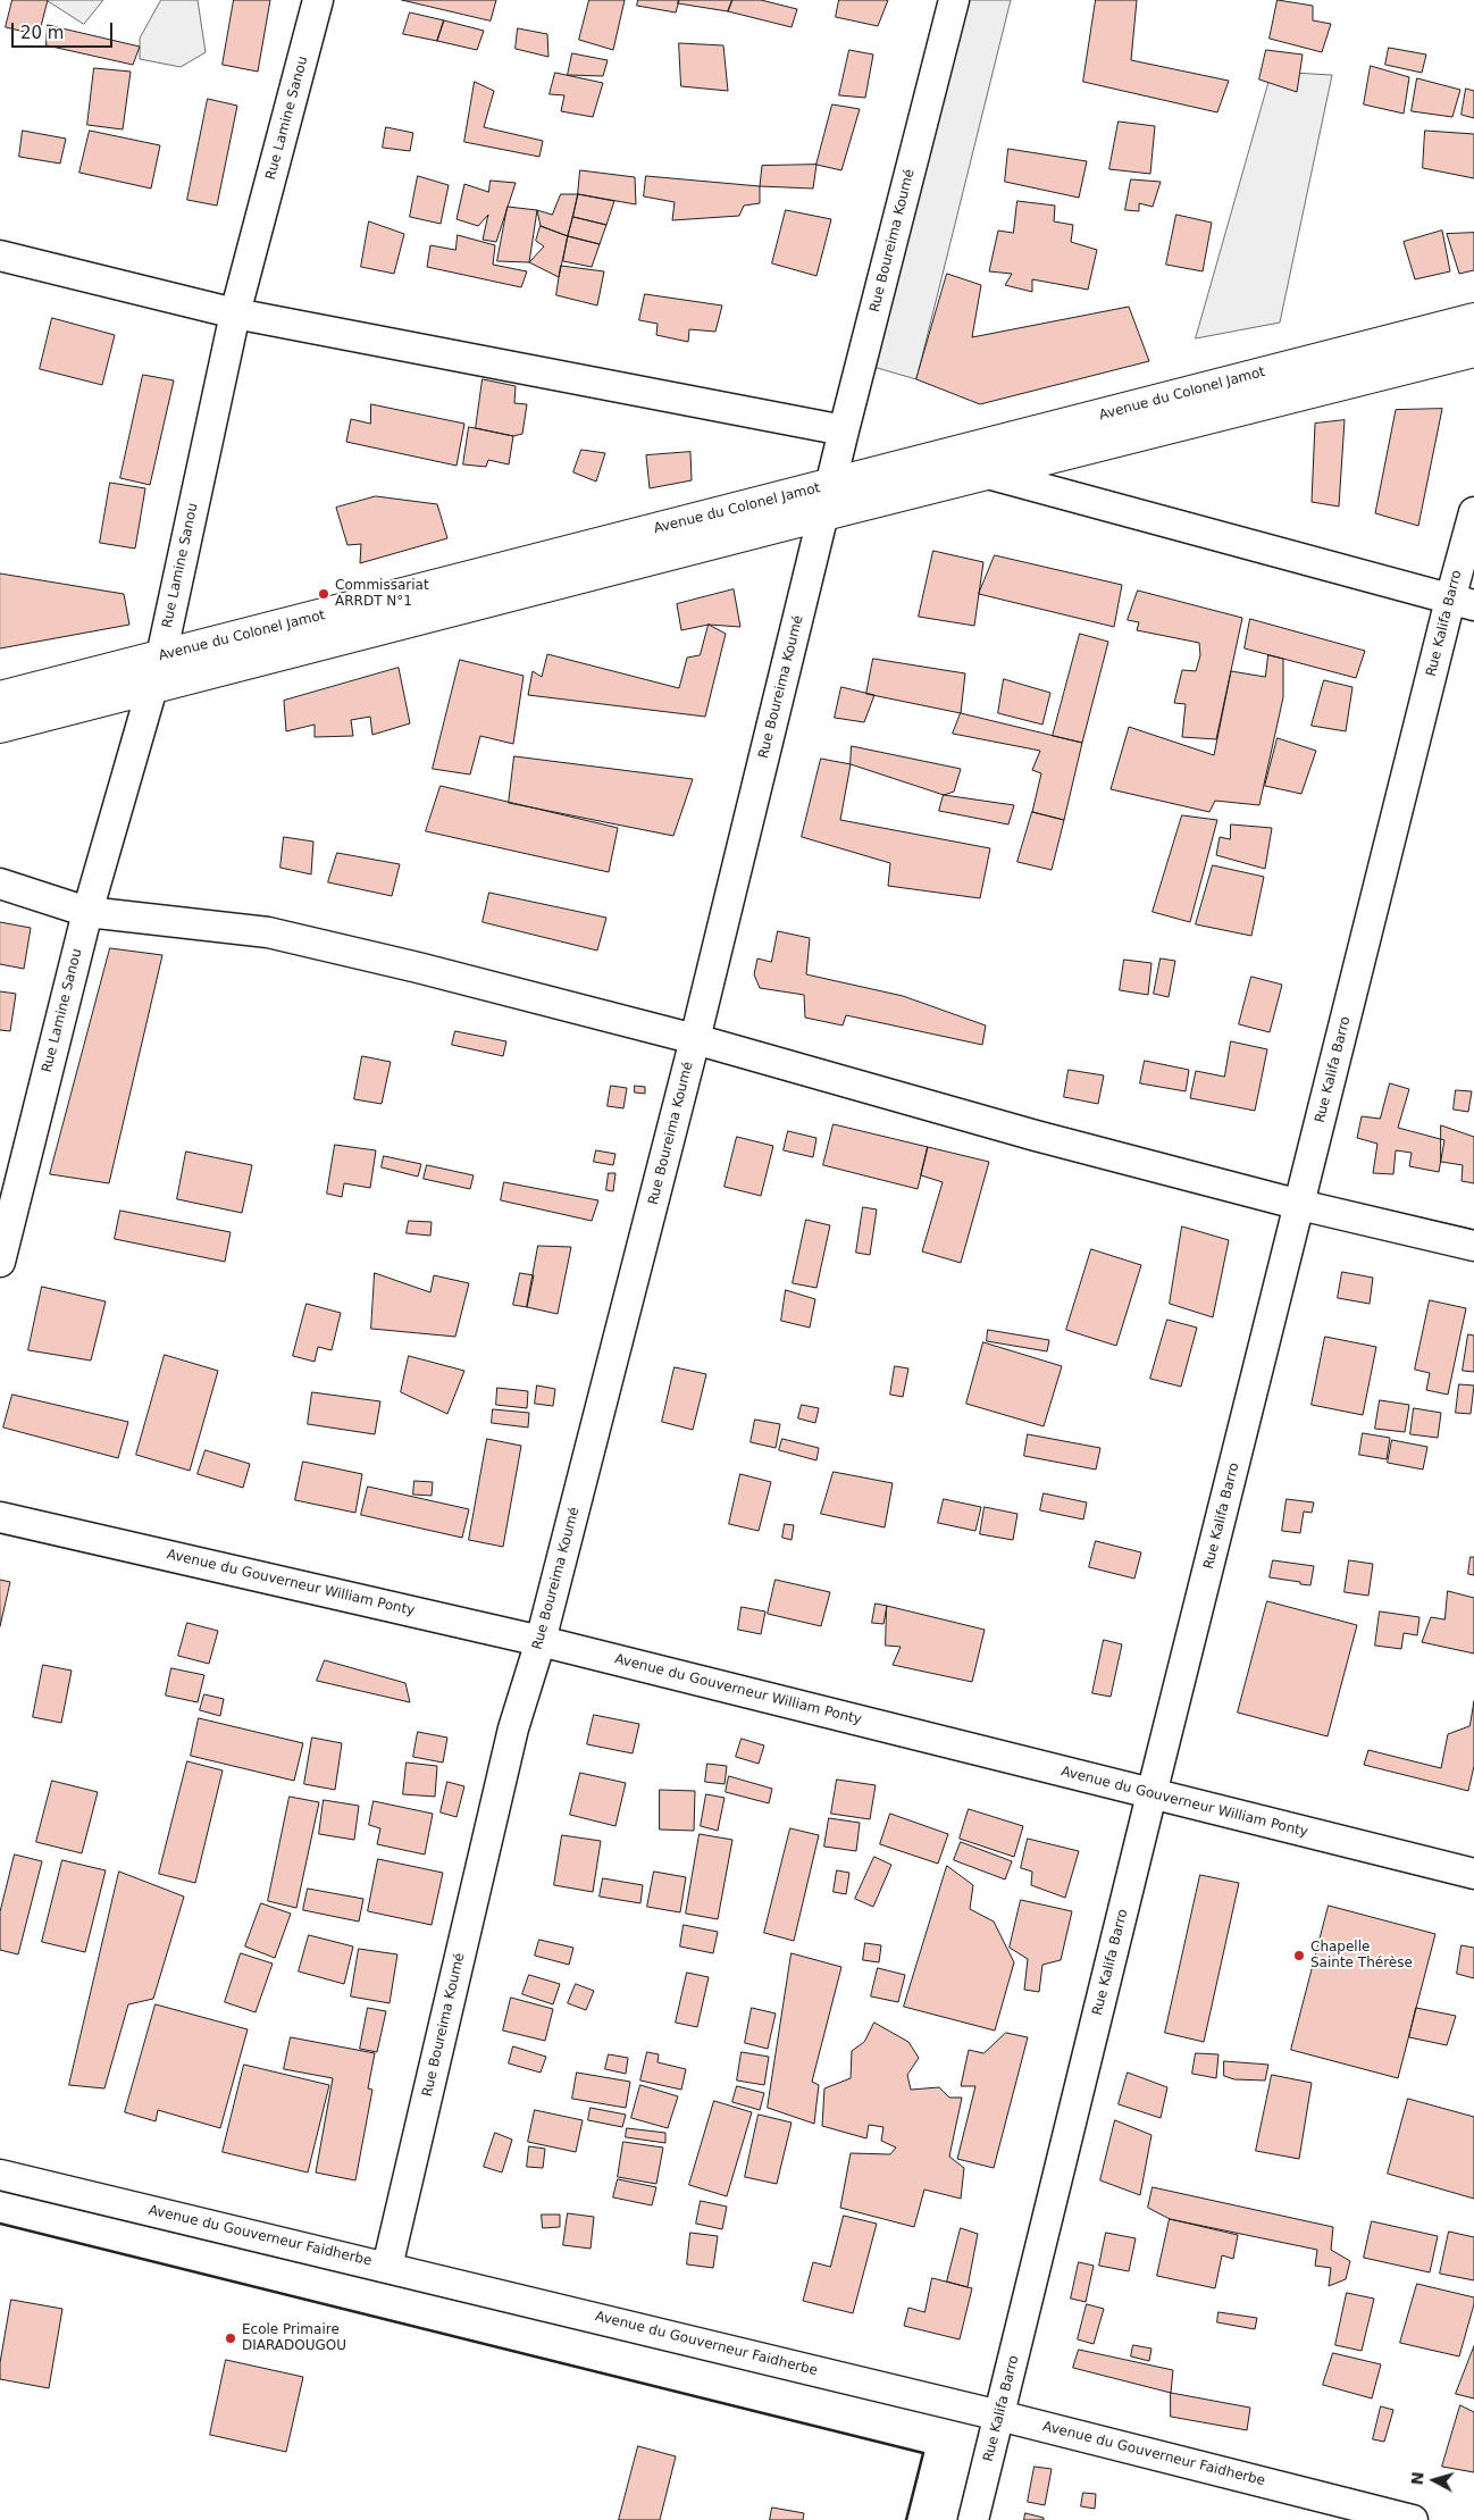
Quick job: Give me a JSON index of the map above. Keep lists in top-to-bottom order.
{
  "streets": {
    "main road": ["Avenue du Colonel Jamot"],
    "street": [
      "Rue Lamine Sanou",
      "Rue Boureima Koumé",
      "Rue Kalifa Barro",
      "Avenue du Gouverneur William Ponty",
      "Avenue du Gouverneur Faidherbe"
    ]
  },
  "crossings": [
    ["Rue Lamine Sanou", "Avenue du Colonel Jamot"],
    ["Rue Boureima Koumé", "Avenue du Colonel Jamot"],
    ["Rue Boureima Koumé", "Avenue du Gouverneur William Ponty"],
    ["Rue Boureima Koumé", "Avenue du Gouverneur Faidherbe"],
    ["Rue Kalifa Barro", "Avenue du Gouverneur William Ponty"],
    ["Rue Kalifa Barro", "Avenue du Gouverneur Faidherbe"]
  ],
  "places": ["Commissariat ARRDT N°1", "Chapelle Sainte Thérèse", "Ecole Primaire DIARADOUGOU"],
  "scale_bar": "20 m",
  "north": "left"
}
